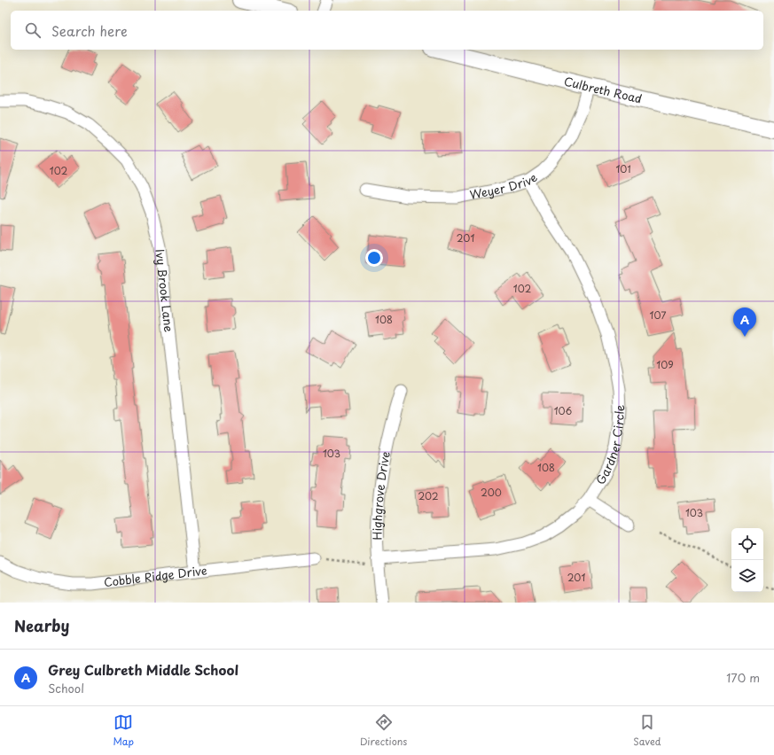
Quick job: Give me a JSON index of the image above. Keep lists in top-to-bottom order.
{
  "streets": {
    "street": [
      "Culbreth Road",
      "Weyer Drive",
      "Ivy Brook Lane",
      "Gardner Circle",
      "Highgrove Drive",
      "Cobble Ridge Drive"
    ]
  },
  "crossings": [
    ["Culbreth Road", "Weyer Drive"],
    ["Weyer Drive", "Gardner Circle"],
    ["Ivy Brook Lane", "Cobble Ridge Drive"],
    ["Gardner Circle", "Highgrove Drive"]
  ],
  "house_numbers": [
    "101",
    "102",
    "201",
    "102",
    "107",
    "108",
    "109",
    "106",
    "103",
    "108",
    "200",
    "202",
    "103",
    "201"
  ],
  "page": {
    "search": "Search here",
    "pins": "A",
    "heading": "Nearby",
    "list": [
      {
        "mark": "A",
        "name": "Grey Culbreth Middle School",
        "note": "School",
        "value": "170 m"
      }
    ],
    "nav": ["Map", "Directions", "Saved"]
  }
}
